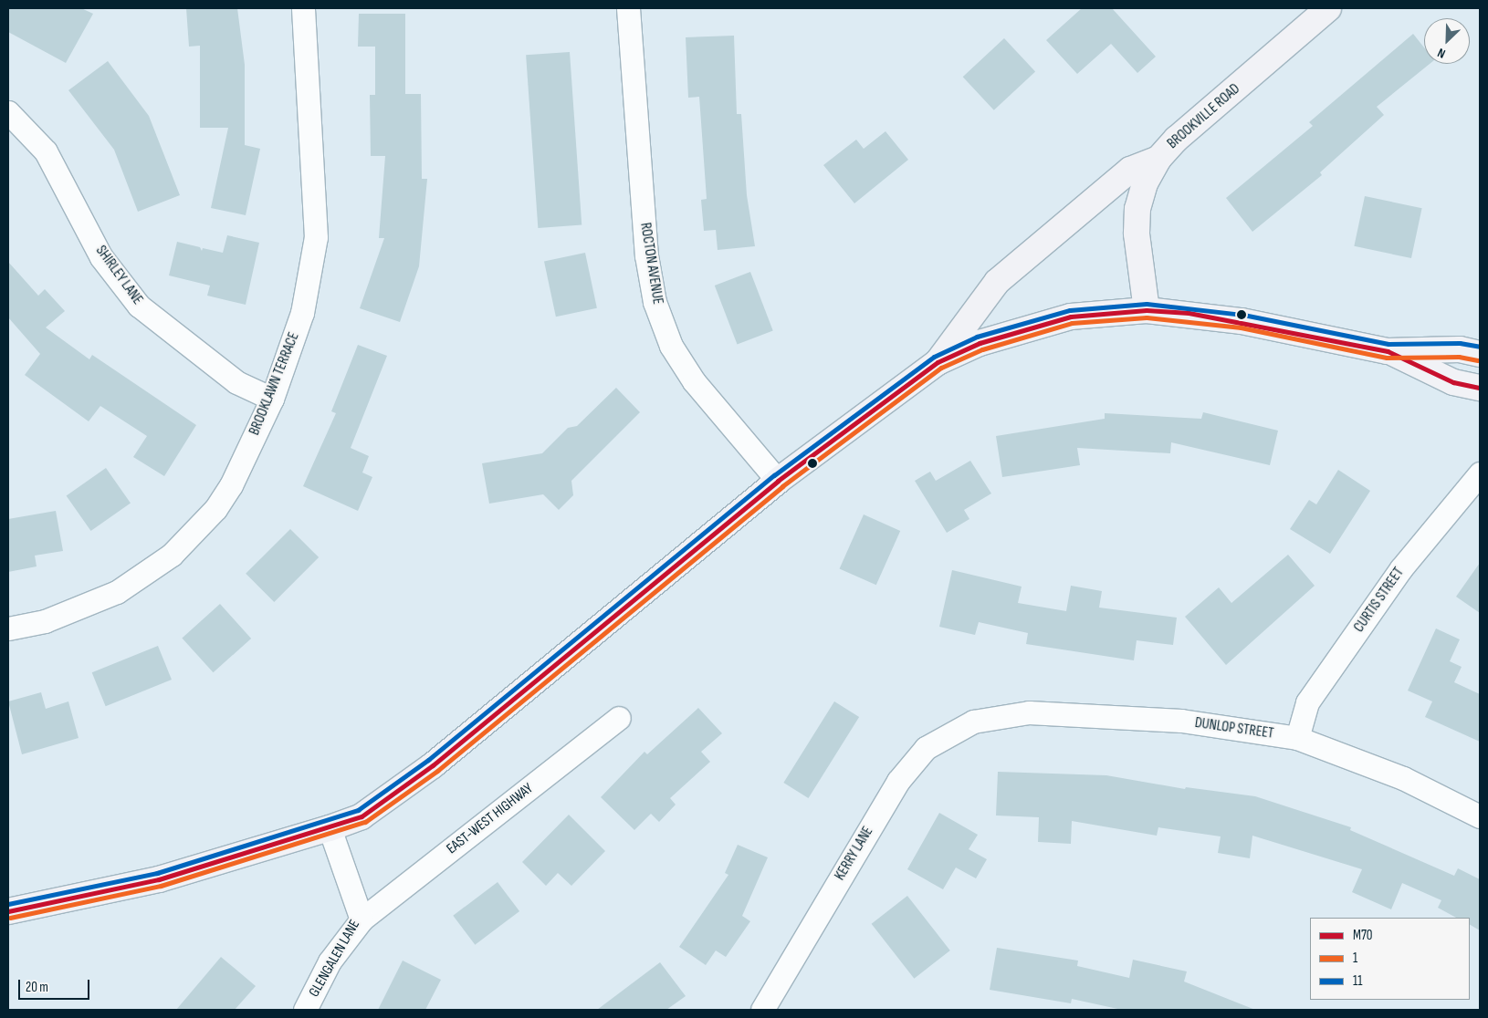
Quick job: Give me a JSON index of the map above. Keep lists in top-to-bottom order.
{
  "streets": {
    "main road": ["BROOKVILLE ROAD"],
    "street": [
      "ROCTON AVENUE",
      "SHIRLEY LANE",
      "BROOKLAWN TERRACE",
      "CURTIS STREET",
      "DUNLOP STREET",
      "EAST-WEST HIGHWAY",
      "KERRY LANE",
      "GLENGALEN LANE"
    ]
  },
  "crossings": [
    ["SHIRLEY LANE", "BROOKLAWN TERRACE"],
    ["CURTIS STREET", "DUNLOP STREET"],
    ["DUNLOP STREET", "KERRY LANE"],
    ["EAST-WEST HIGHWAY", "GLENGALEN LANE"]
  ],
  "lines": ["transit line 11", "transit line M70", "transit line 1"],
  "legend": ["M70", "1", "11"],
  "scale_bar": "20 m",
  "north": "bottom left"
}
